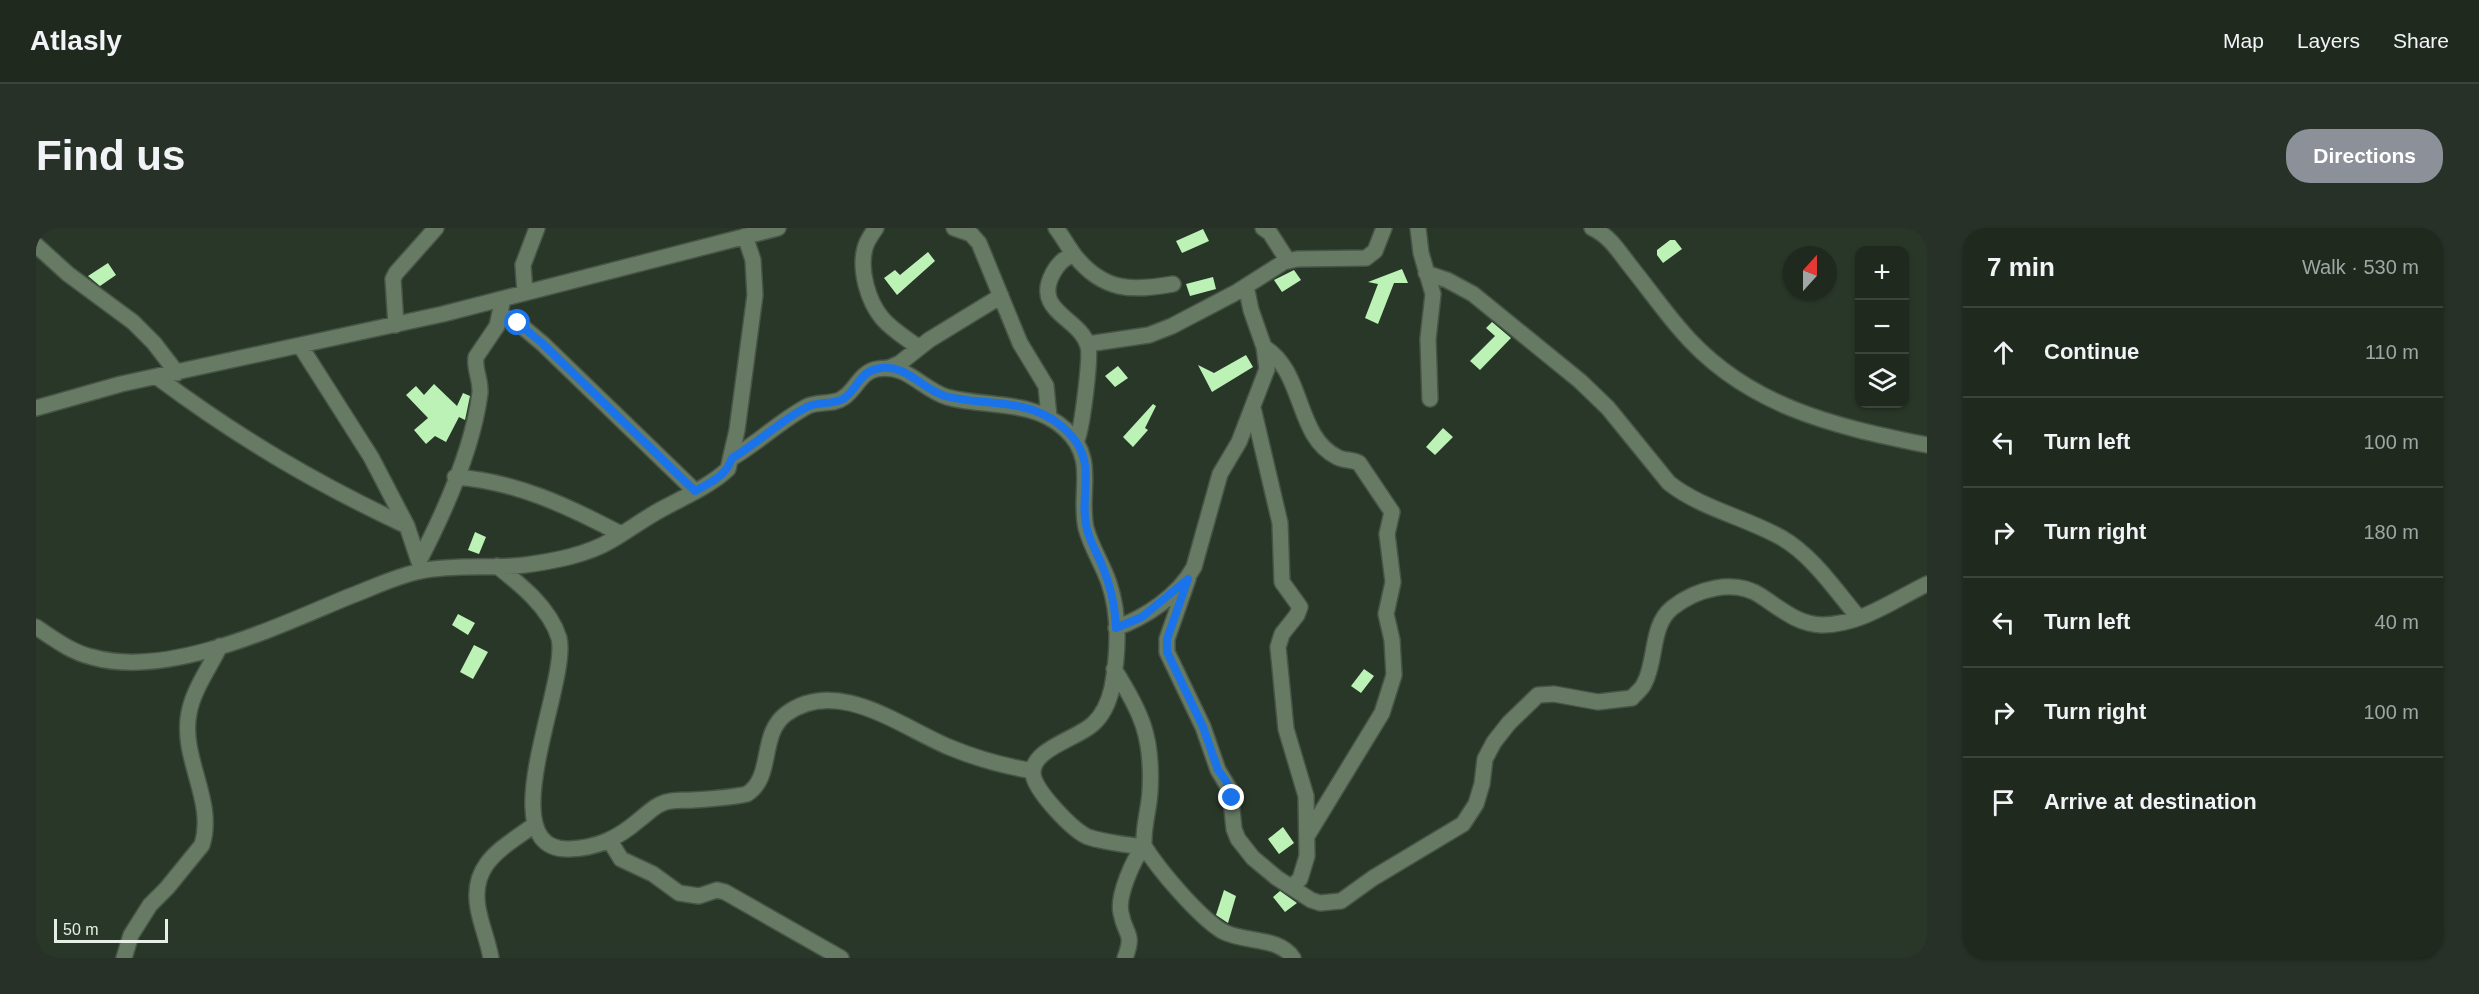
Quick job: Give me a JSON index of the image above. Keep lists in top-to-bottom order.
{
  "scale_bar": "50 m",
  "north": "top",
  "page": {
    "header": "Atlasly",
    "nav": ["Map", "Layers", "Share"],
    "buttons": "Directions",
    "title": "Find us",
    "heading": ["7 min", "Walk · 530 m"],
    "map_buttons": ["+", "−"],
    "list": [
      ["Continue", "110 m"],
      ["Turn left", "100 m"],
      ["Turn right", "180 m"],
      ["Turn left", "40 m"],
      ["Turn right", "100 m"],
      "Arrive at destination"
    ],
    "scale": "50 m"
  }
}
